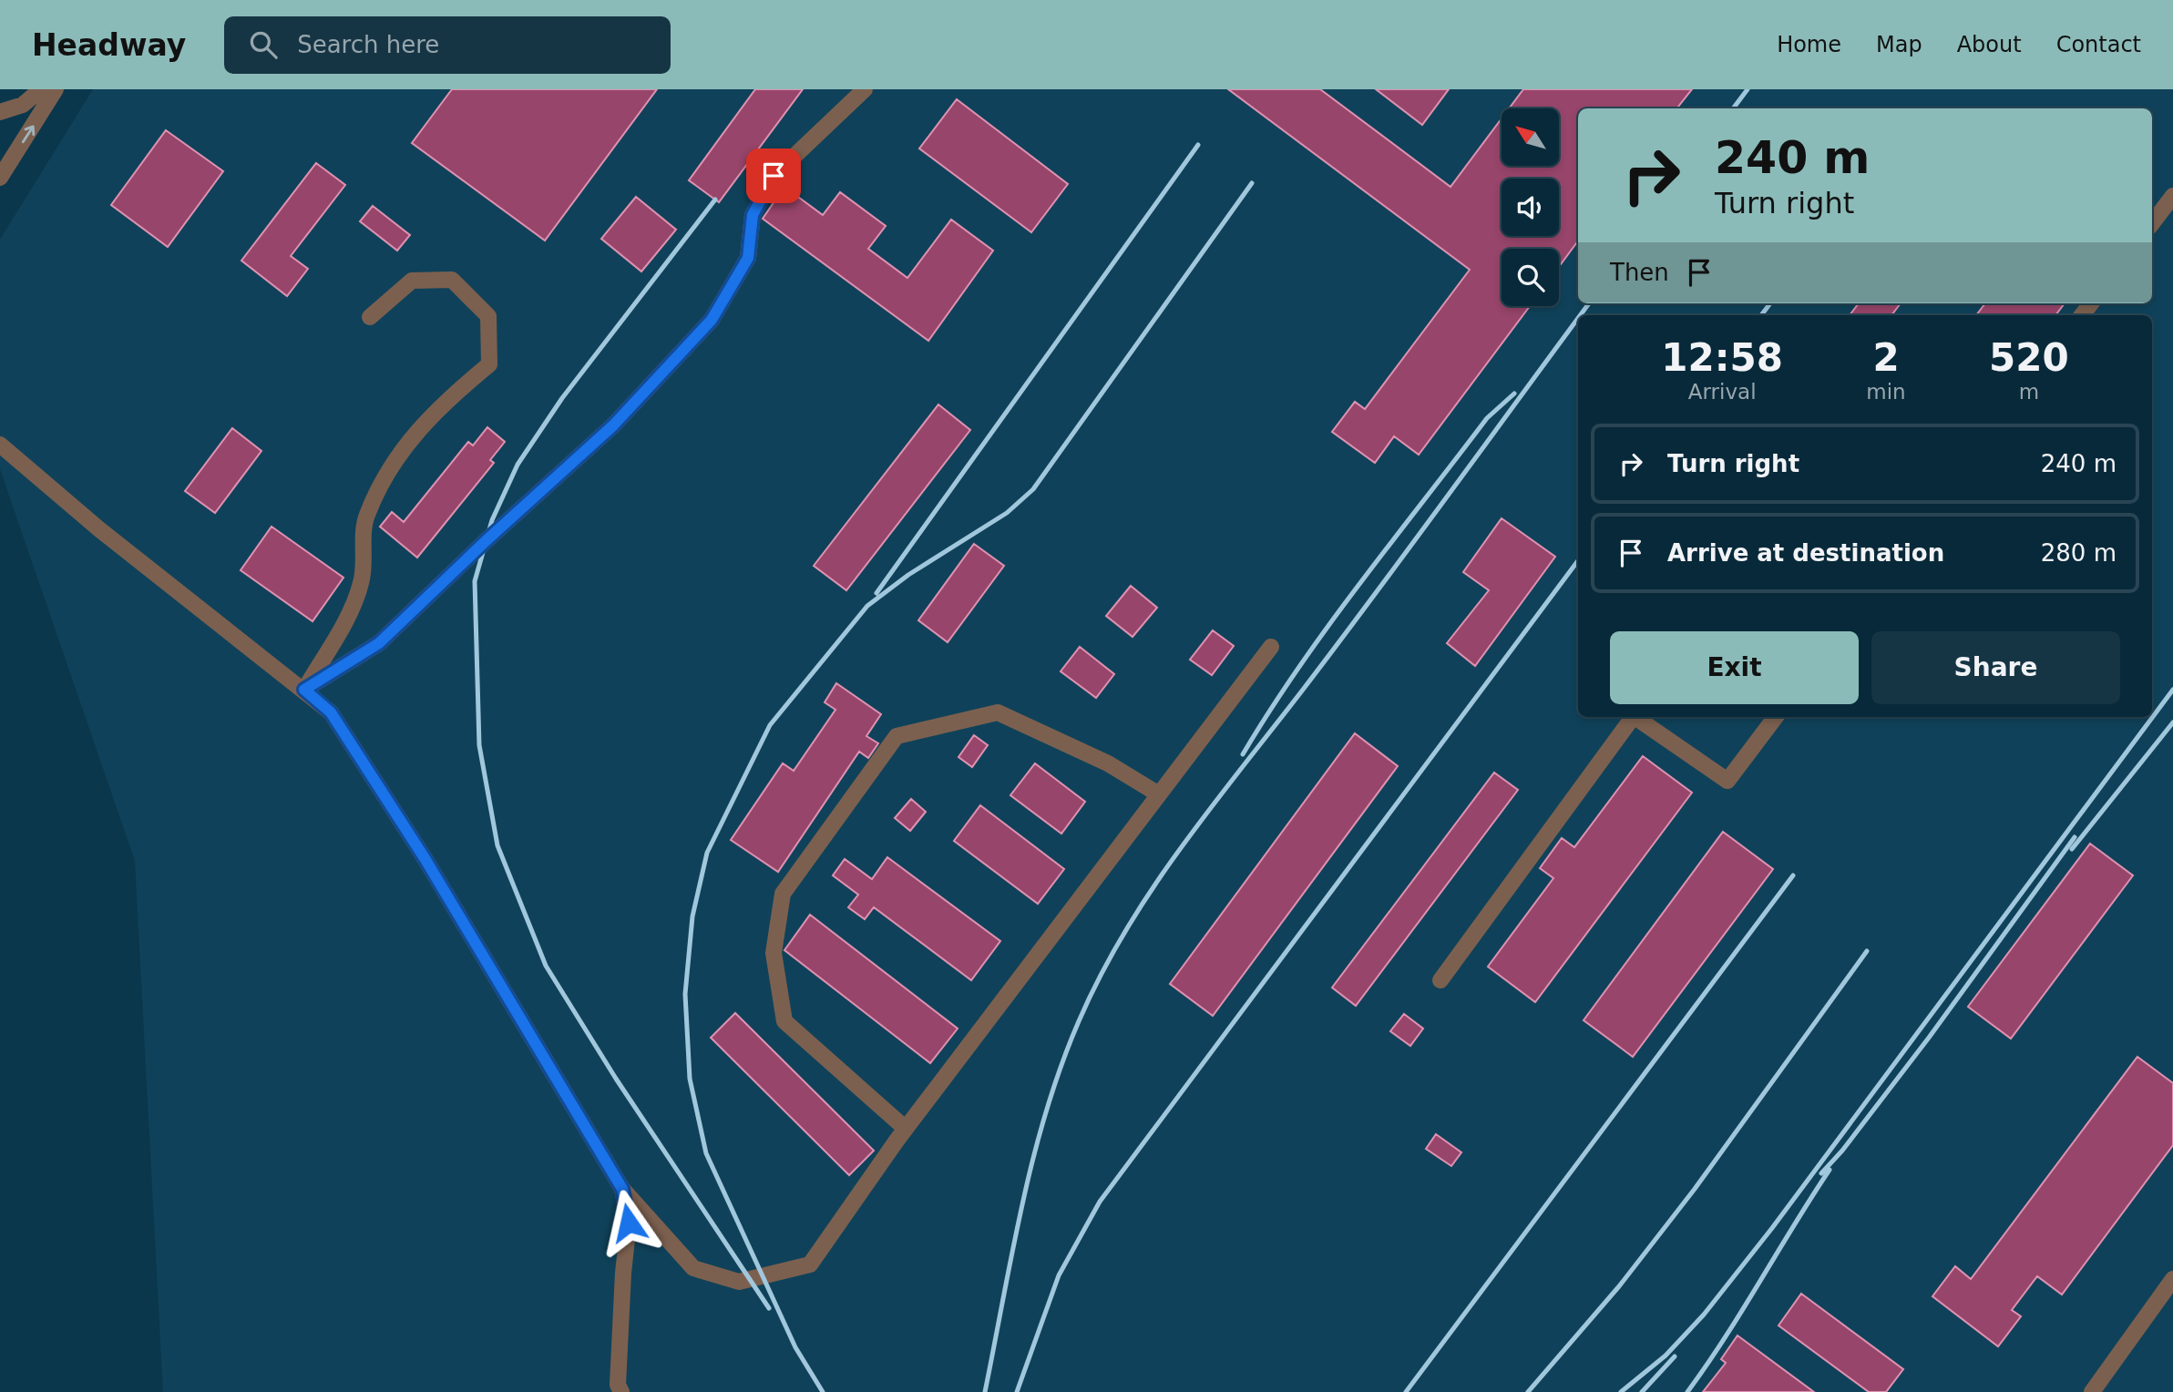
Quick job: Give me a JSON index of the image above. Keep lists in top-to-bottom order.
{
  "north": "top left",
  "page": {
    "header": "Headway",
    "search": "Search here",
    "nav": [
      "Home",
      "Map",
      "About",
      "Contact"
    ],
    "turn": ["240 m", "Turn right"],
    "then": "Then",
    "eta": [
      "12:58",
      "Arrival",
      "2",
      "min",
      "520",
      "m"
    ],
    "list": [
      {
        "name": "Turn right",
        "value": "240 m"
      },
      {
        "name": "Arrive at destination",
        "value": "280 m"
      }
    ],
    "buttons": ["Exit", "Share"]
  }
}
